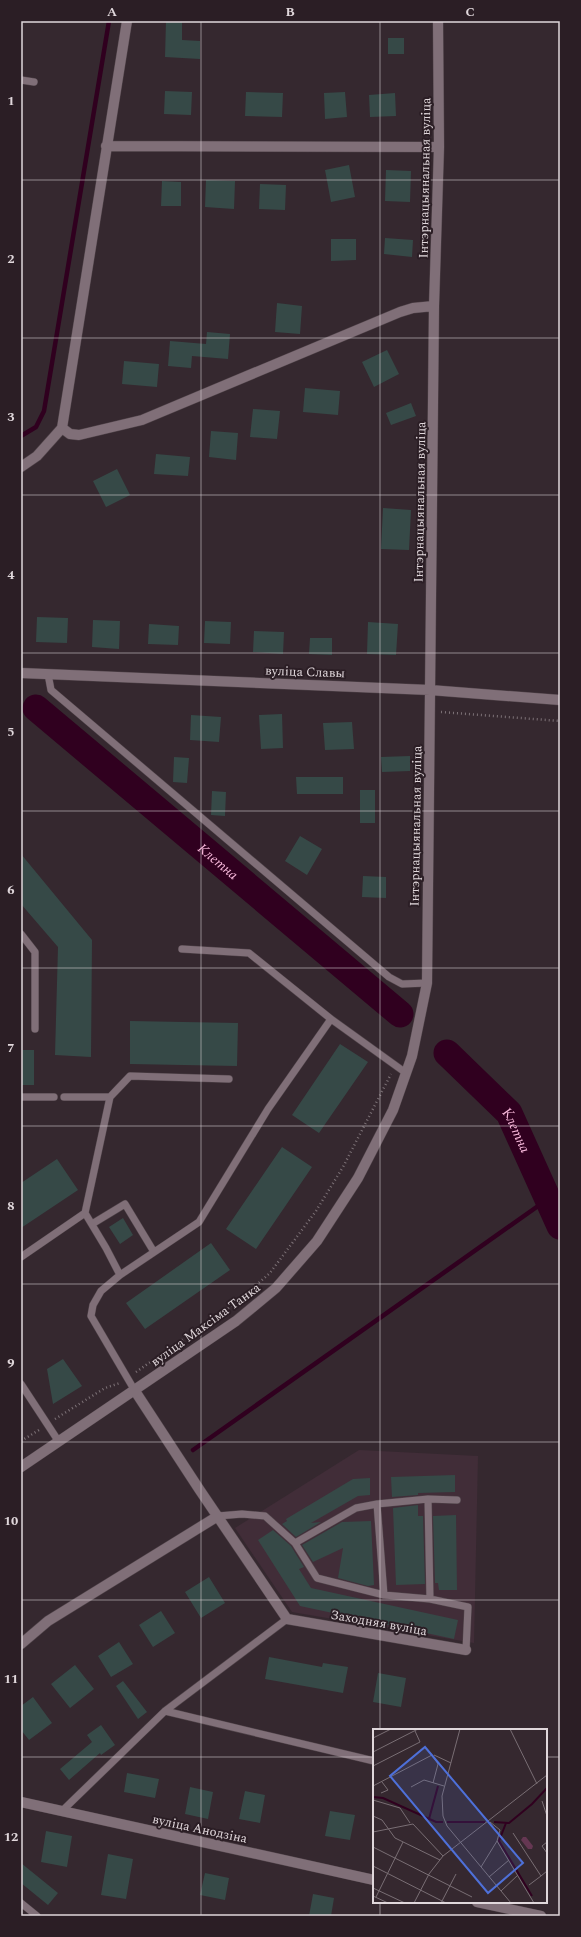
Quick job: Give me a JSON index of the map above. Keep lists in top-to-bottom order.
{
  "streets": {
    "street": [
      "Інтэрнацыянальная вуліца",
      "вуліца Славы",
      "вуліца Максіма Танка",
      "Заходняя вуліца",
      "вуліца Анодзіна"
    ]
  },
  "crossings": [
    ["Інтэрнацыянальная вуліца", "вуліца Славы"],
    ["Інтэрнацыянальная вуліца", "вуліца Максіма Танка"]
  ],
  "water": ["Клетна"],
  "grid": {
    "columns": ["A", "B", "C"],
    "rows": [
      "1",
      "2",
      "3",
      "4",
      "5",
      "6",
      "7",
      "8",
      "9",
      "10",
      "11",
      "12"
    ]
  }
}
